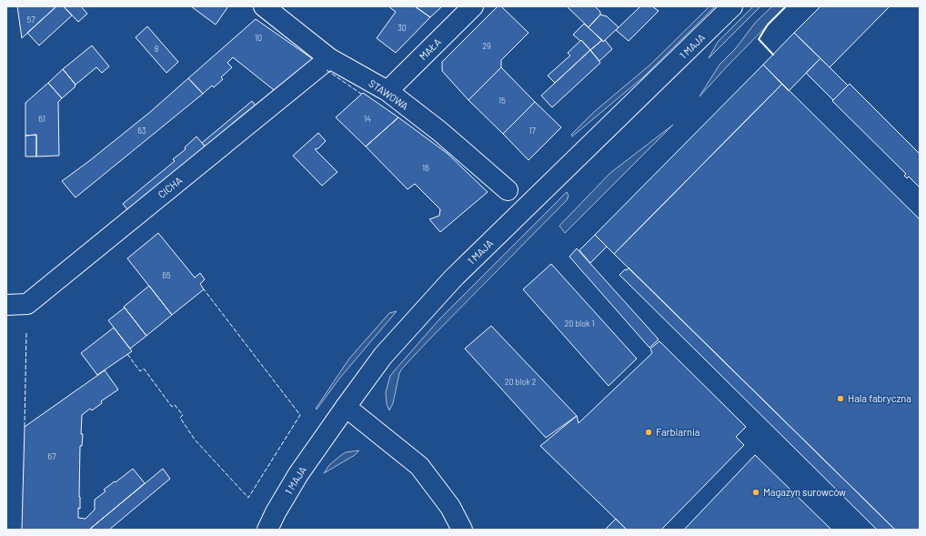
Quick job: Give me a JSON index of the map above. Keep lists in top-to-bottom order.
{
  "streets": {
    "main road": [
      "1 MAJA",
      "MAŁA",
      "STAWOWA",
      "CICHA"
    ]
  },
  "crossings": [
    ["MAŁA", "STAWOWA"],
    ["STAWOWA", "CICHA"]
  ],
  "places": ["Hala fabryczna", "Farbiarnia", "Magazyn surowców"],
  "house_numbers": [
    "57",
    "30",
    "10",
    "29",
    "8",
    "15",
    "61",
    "14",
    "63",
    "17",
    "16",
    "65",
    "20 blok 1",
    "20 blok 2",
    "67"
  ]
}
